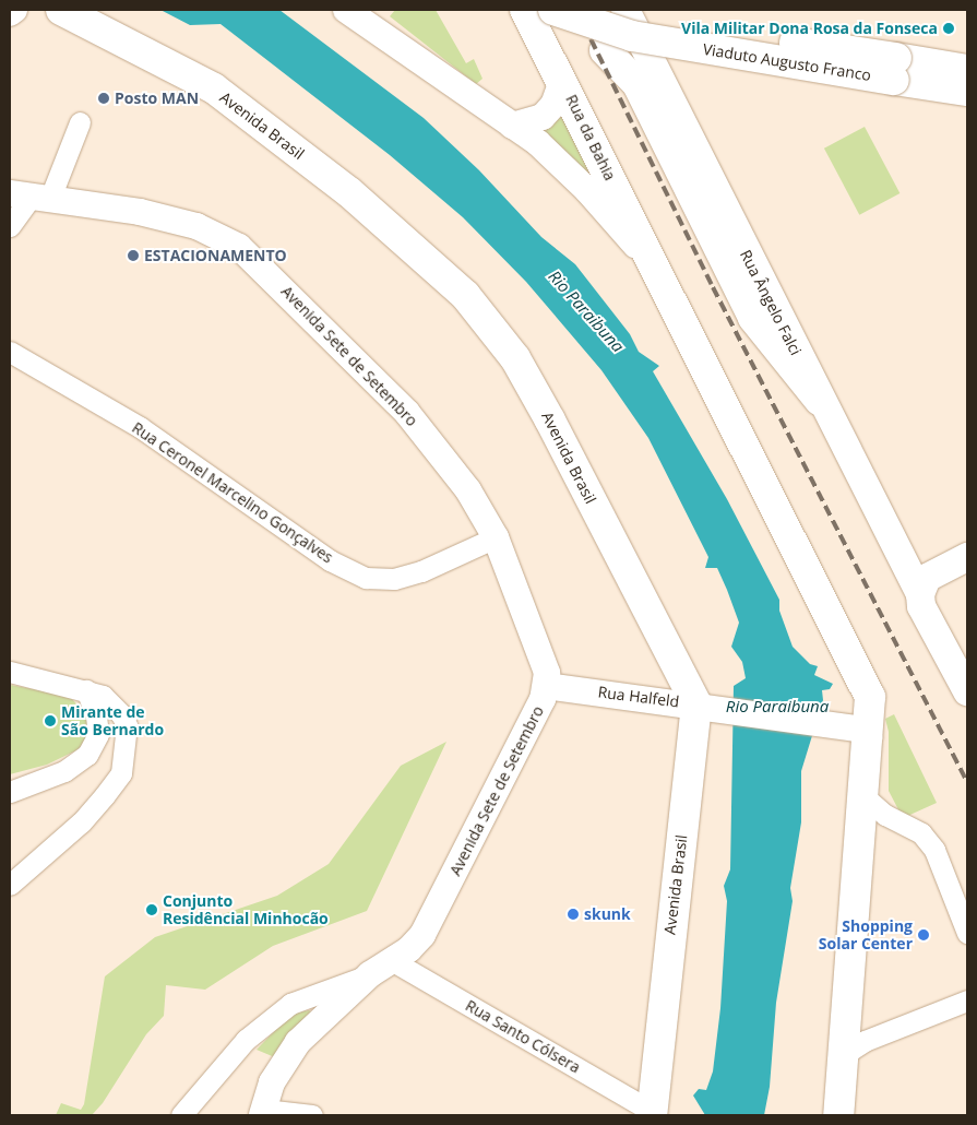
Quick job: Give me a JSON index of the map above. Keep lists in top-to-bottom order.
{
  "streets": {
    "main road": [
      "Viaduto Augusto Franco",
      "Avenida Brasil",
      "Rua da Bahia",
      "Rua Ângelo Falci"
    ],
    "street": [
      "Avenida Sete de Setembro",
      "Rua Ceronel Marcelino Gonçalves",
      "Rua Halfeld",
      "Rua Santo Cólsera"
    ]
  },
  "crossings": [
    ["Avenida Brasil", "Rua Halfeld"],
    ["Avenida Brasil", "Rua Santo Cólsera"],
    ["Avenida Sete de Setembro", "Rua Ceronel Marcelino Gonçalves"],
    ["Avenida Sete de Setembro", "Rua Halfeld"],
    ["Avenida Sete de Setembro", "Rua Santo Cólsera"]
  ],
  "water": ["Rio Paraibuna"],
  "places": [
    "Vila Militar Dona Rosa da Fonseca",
    "Posto MAN",
    "ESTACIONAMENTO",
    "Mirante de São Bernardo",
    "Conjunto Residêncial Minhocão",
    "skunk",
    "Shopping Solar Center"
  ]
}
